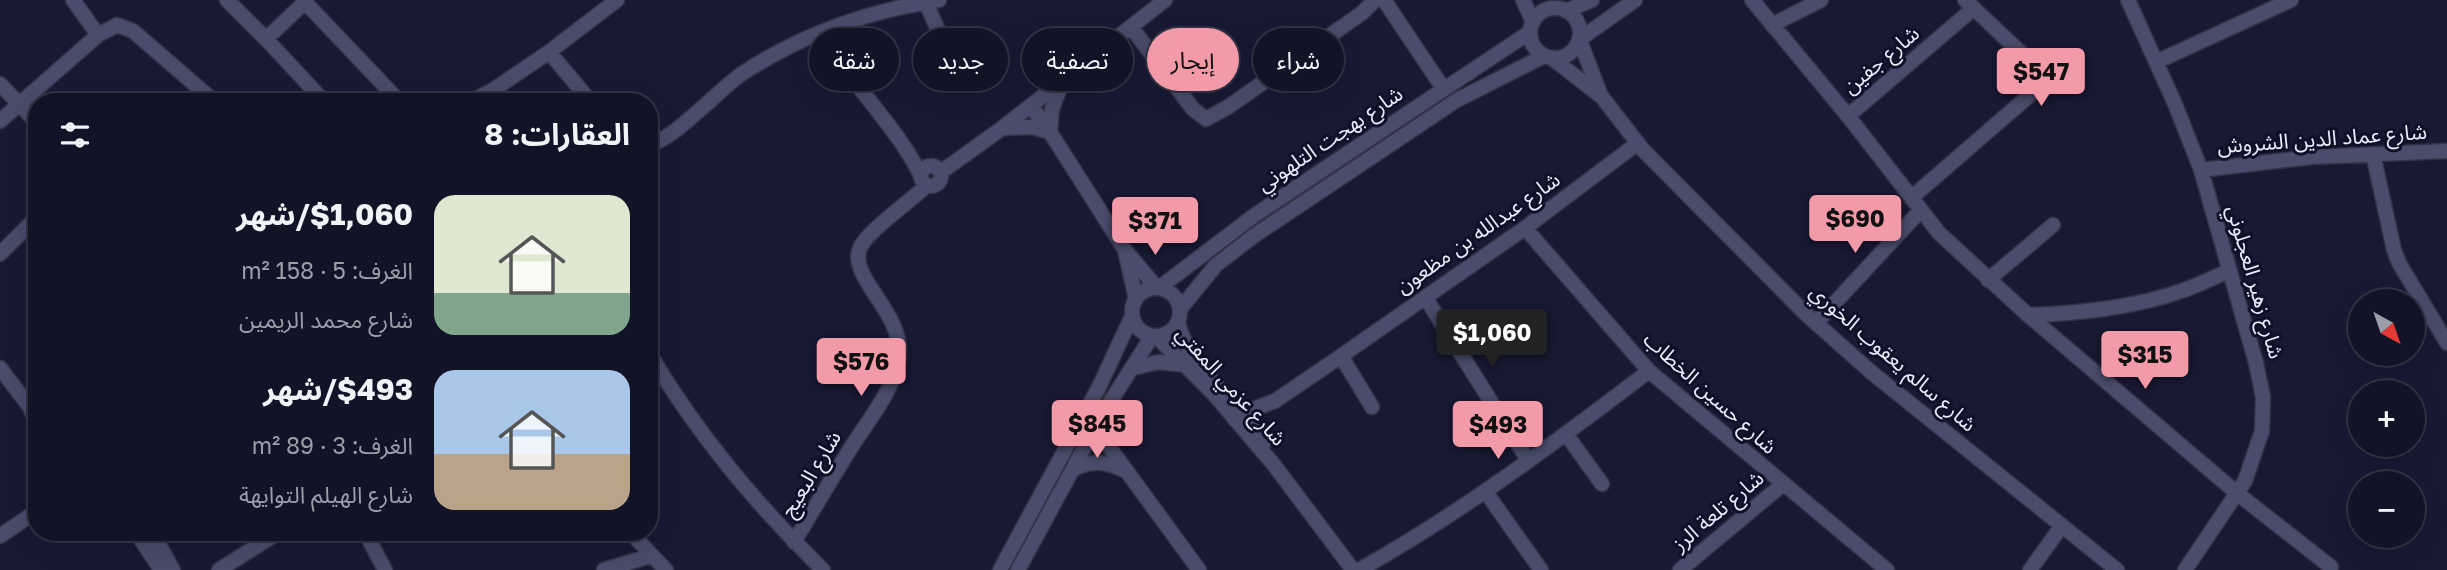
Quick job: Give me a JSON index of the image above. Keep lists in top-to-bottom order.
{
  "streets": {
    "street": [
      "شارع جفين",
      "شارع بهجت التلهوني",
      "شارع عماد الدين الشروش",
      "شارع عبدالله بن مظعون",
      "شارع زهير العجلوني",
      "شارع سالم يعقوب الخوري",
      "شارع عزمي المفتي",
      "شارع حسين الخطاب",
      "شارع البعيج",
      "شارع تلعة الرز"
    ]
  },
  "crossings": [
    ["شارع بهجت التلهوني", "شارع سالم يعقوب الخوري"],
    ["شارع بهجت التلهوني", "شارع عزمي المفتي"],
    ["شارع عماد الدين الشروش", "شارع زهير العجلوني"],
    ["شارع عبدالله بن مظعون", "شارع سالم يعقوب الخوري"],
    ["شارع عبدالله بن مظعون", "شارع عزمي المفتي"],
    ["شارع عبدالله بن مظعون", "شارع حسين الخطاب"],
    ["شارع حسين الخطاب", "شارع تلعة الرز"]
  ],
  "north": "bottom right",
  "page": {
    "chip": [
      "شراء",
      "إيجار",
      "تصفية",
      "جديد",
      "شقة"
    ],
    "price": [
      "$547",
      "$690",
      "$371",
      "$1,060",
      "$315",
      "$576",
      "$845",
      "$493"
    ],
    "heading": "العقارات: 8",
    "list": [
      {
        "name": "$1,060/شهر",
        "note": "الغرف: 5 · 158 m² · شارع محمد الريمين"
      },
      {
        "name": "$493/شهر",
        "note": "الغرف: 3 · 89 m² · شارع الهيلم التوايهة"
      }
    ],
    "map_buttons": ["+", "−"]
  }
}
